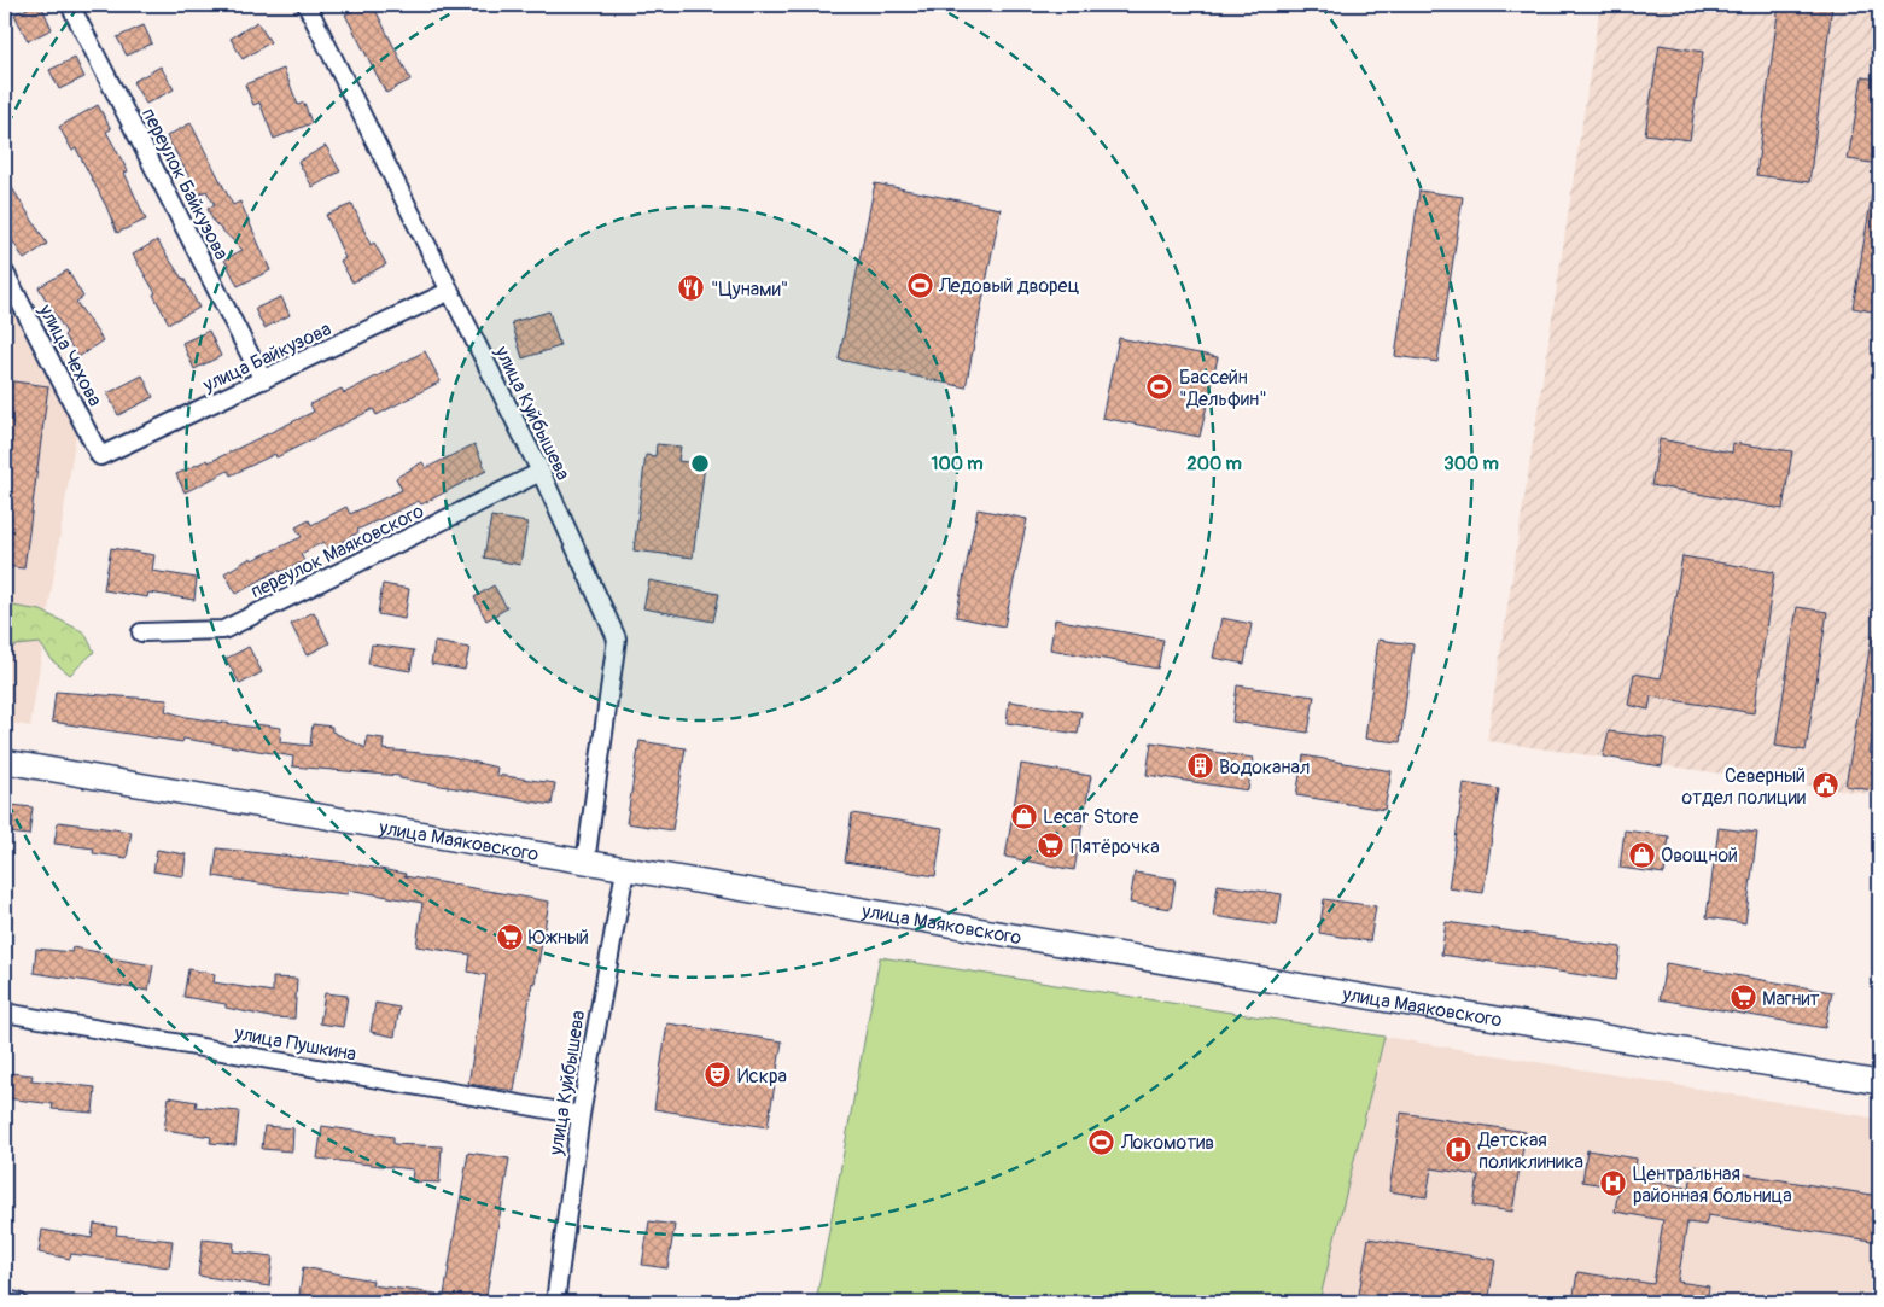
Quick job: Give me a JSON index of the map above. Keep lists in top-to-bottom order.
{
  "streets": {
    "main road": ["улица Маяковского"],
    "street": [
      "переулок Байкузова",
      "улица Чехова",
      "улица Байкузова",
      "улица Куйбышева",
      "переулок Маяковского",
      "улица Пушкина"
    ]
  },
  "crossings": [
    ["переулок Байкузова", "улица Байкузова"],
    ["улица Чехова", "улица Байкузова"],
    ["улица Байкузова", "улица Куйбышева"],
    ["улица Куйбышева", "переулок Маяковского"],
    ["улица Куйбышева", "улица Маяковского"],
    ["улица Куйбышева", "улица Пушкина"]
  ],
  "places": {
    "sports": ["Ледовый дворец", "Бассейн \"Дельфин\"", "Локомотив"],
    "restaurant": ["\"Цунами\""],
    "building": ["Водоканал"],
    "public building": ["Северный отдел полиции"],
    "shop": ["Lecar Store", "Овощной"],
    "supermarket": ["Пятёрочка", "Южный", "Магнит"],
    "theatre": ["Искра"],
    "hospital": ["Детская поликлиника", "Центральная районная больница"]
  },
  "rings": ["100 m", "200 m", "300 m"]
}
